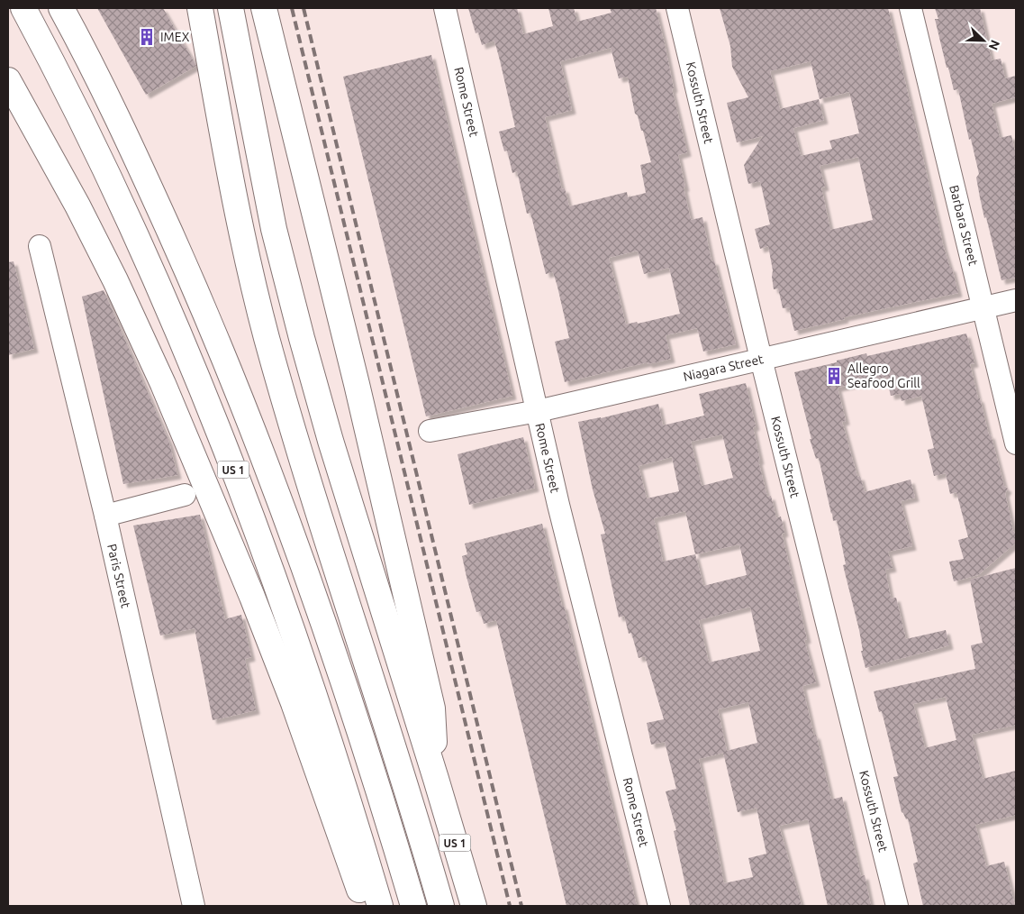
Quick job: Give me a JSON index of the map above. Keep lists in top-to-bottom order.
{
  "streets": {
    "highway": ["US 1"],
    "street": [
      "Rome Street",
      "Kossuth Street",
      "Barbara Street",
      "Niagara Street",
      "Paris Street"
    ]
  },
  "crossings": [
    ["Rome Street", "Niagara Street"],
    ["Kossuth Street", "Niagara Street"],
    ["Barbara Street", "Niagara Street"]
  ],
  "places": {
    "building": ["IMEX", "Allegro Seafood Grill"]
  },
  "north": "bottom right"
}
